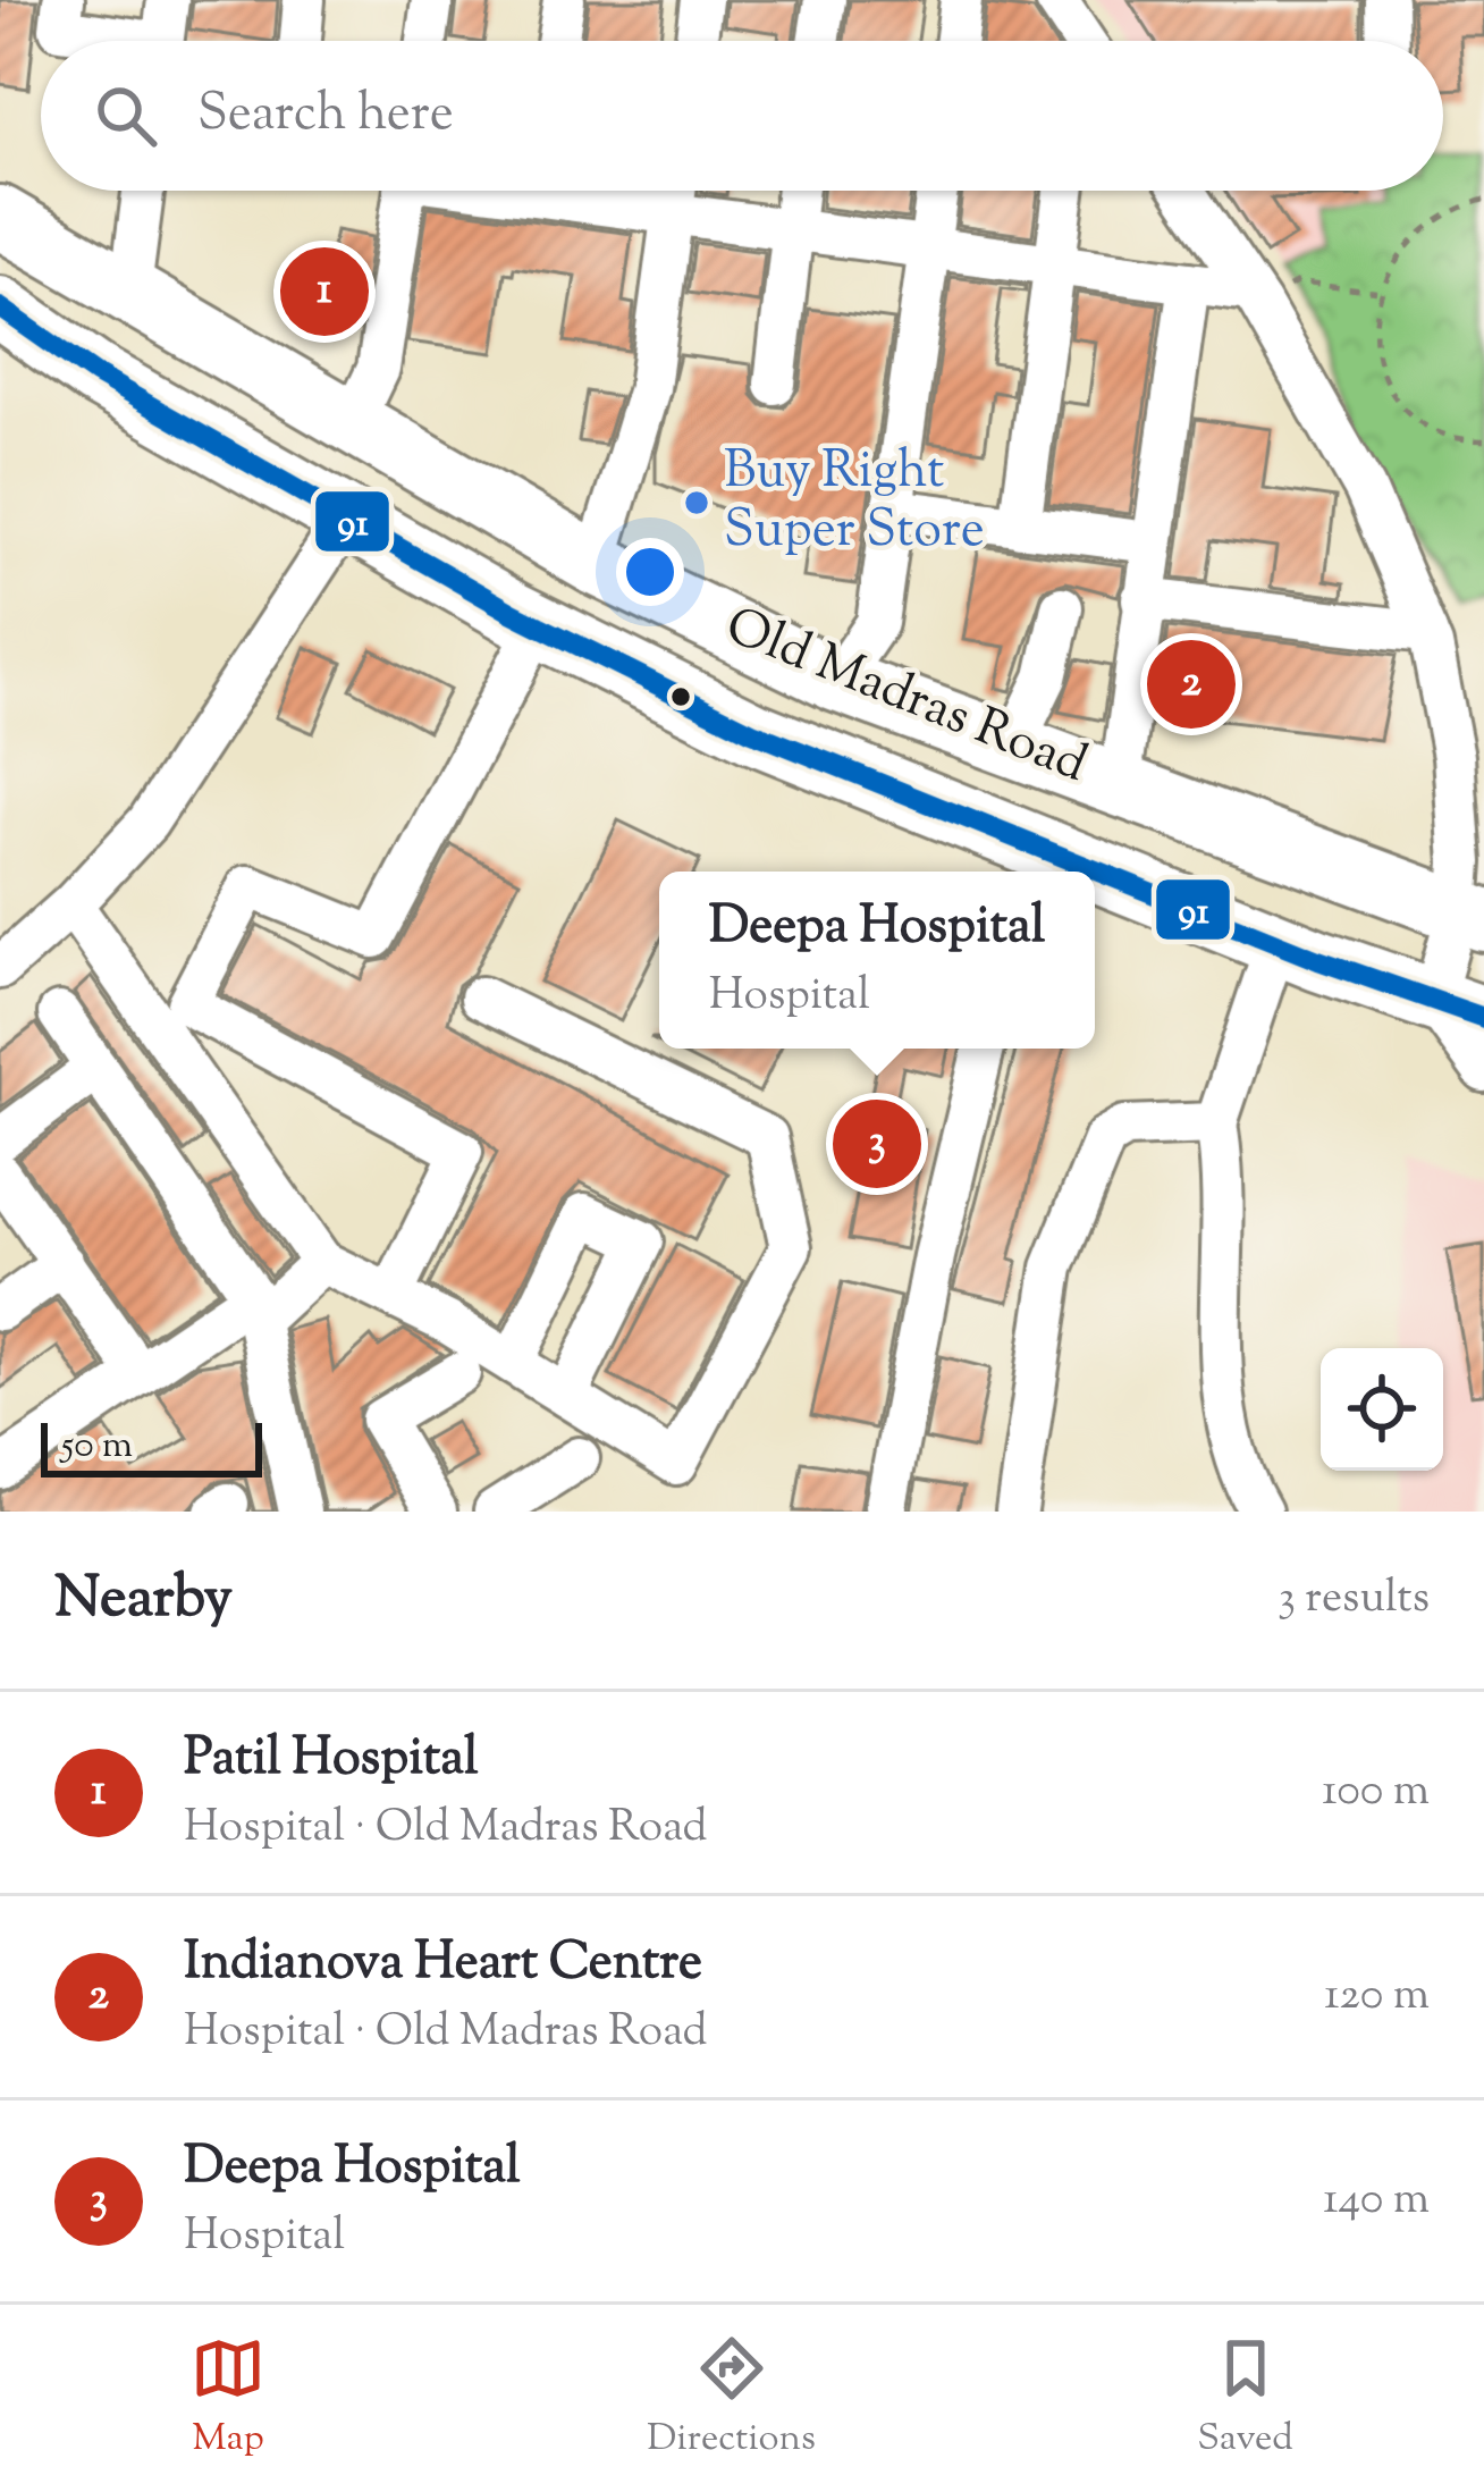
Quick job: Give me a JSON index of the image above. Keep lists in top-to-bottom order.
{
  "streets": {
    "highway": ["Old Madras Road"]
  },
  "places": ["Buy Right Super Store"],
  "lines": ["transit line 91"],
  "scale_bar": "50 m",
  "page": {
    "search": "Search here",
    "pins": ["1", "2", "3"],
    "popup": ["Deepa Hospital", "Hospital"],
    "scale": "50 m",
    "heading": ["Nearby", "3 results"],
    "list": [
      {
        "mark": "1",
        "name": "Patil Hospital",
        "note": "Hospital · Old Madras Road",
        "value": "100 m"
      },
      {
        "mark": "2",
        "name": "Indianova Heart Centre",
        "note": "Hospital · Old Madras Road",
        "value": "120 m"
      },
      {
        "mark": "3",
        "name": "Deepa Hospital",
        "note": "Hospital",
        "value": "140 m"
      }
    ],
    "nav": ["Map", "Directions", "Saved"]
  }
}
